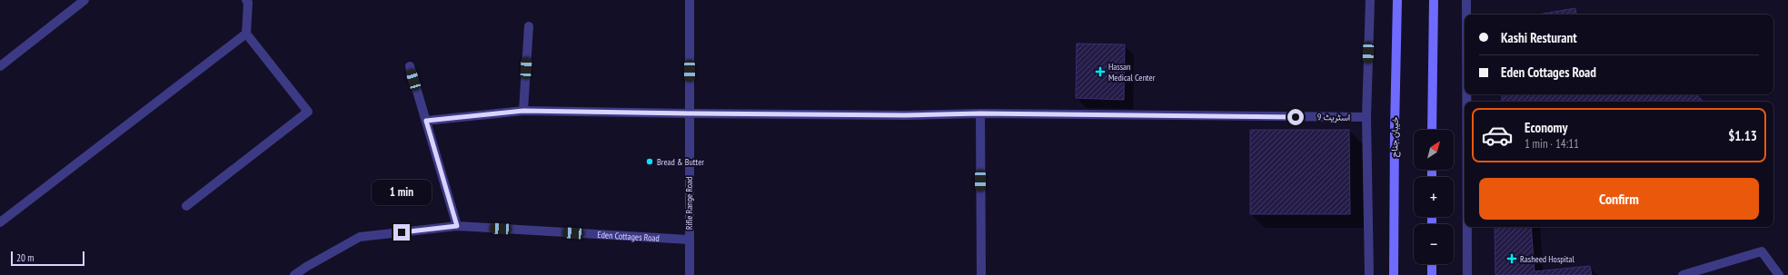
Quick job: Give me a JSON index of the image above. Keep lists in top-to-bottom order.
{
  "streets": {
    "main road": ["خیبان جناح"],
    "street": ["اسٹریٹ 9", "Rifle Range Road", "Eden Cottages Road"]
  },
  "crossings": [
    ["اسٹریٹ 9", "Rifle Range Road"],
    ["Rifle Range Road", "Eden Cottages Road"]
  ],
  "places": {
    "health": ["Hassan Medical Center", "Rasheed Hospital"],
    "other": ["Bread & Butter"]
  },
  "scale_bar": "20 m",
  "north": "top right",
  "page": {
    "banner": ["Kashi Resturant", "Eden Cottages Road"],
    "list": [
      {
        "name": "Economy",
        "note": "1 min · 14:11",
        "value": "$1.13"
      }
    ],
    "map_buttons": ["+", "−"],
    "buttons": "Confirm",
    "bubble": "1 min",
    "scale": "20 m"
  }
}
